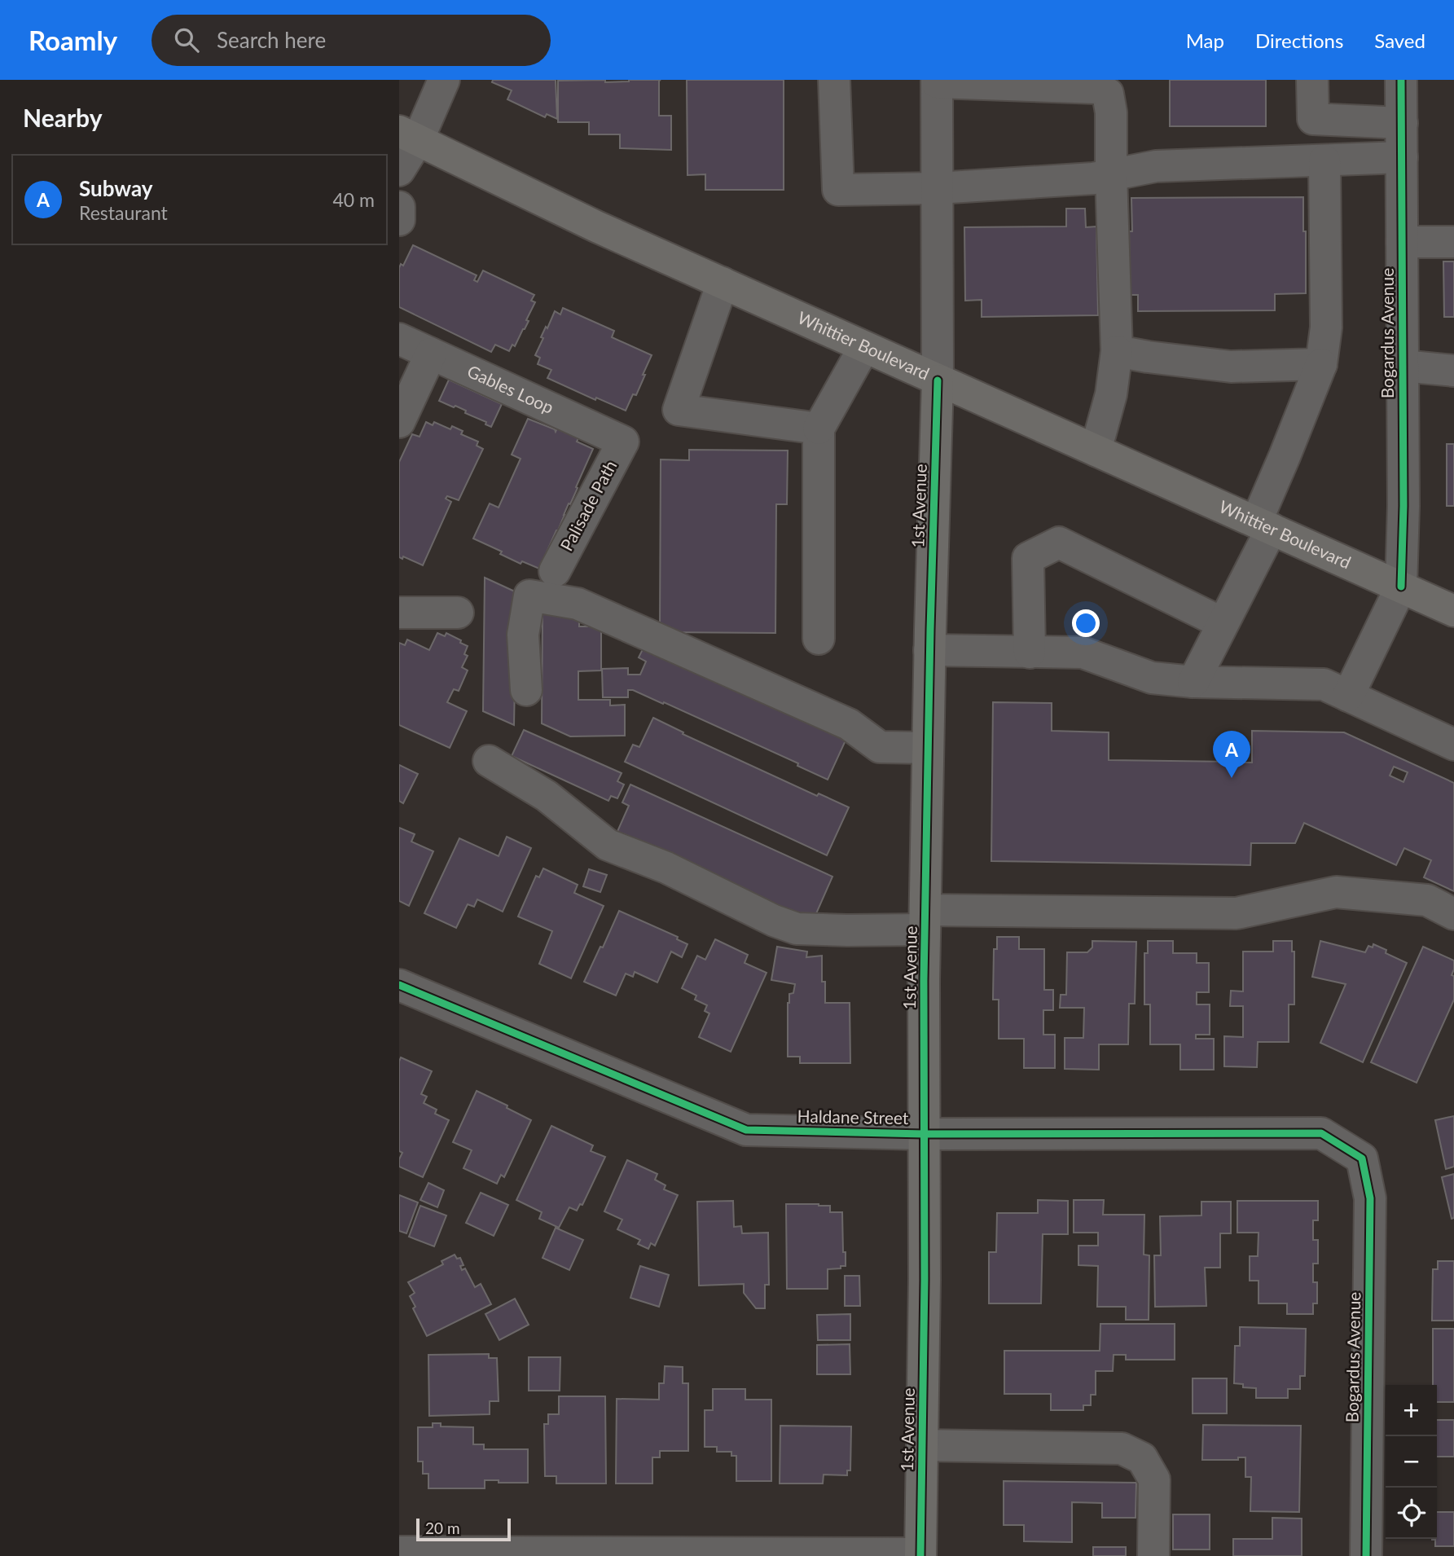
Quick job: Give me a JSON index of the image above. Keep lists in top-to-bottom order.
{
  "streets": {
    "main road": ["Whittier Boulevard", "1st Avenue"],
    "street": [
      "Bogardus Avenue",
      "Gables Loop",
      "Palisade Path",
      "Haldane Street"
    ]
  },
  "crossings": [
    ["Bogardus Avenue", "Whittier Boulevard"],
    ["Bogardus Avenue", "Haldane Street"],
    ["Whittier Boulevard", "1st Avenue"],
    ["Gables Loop", "Palisade Path"],
    ["1st Avenue", "Haldane Street"]
  ],
  "scale_bar": "20 m",
  "page": {
    "header": "Roamly",
    "search": "Search here",
    "nav": ["Map", "Directions", "Saved"],
    "heading": "Nearby",
    "list": [
      {
        "mark": "A",
        "name": "Subway",
        "note": "Restaurant",
        "value": "40 m"
      }
    ],
    "pins": "A",
    "map_buttons": ["+", "−"],
    "scale": "20 m"
  }
}
